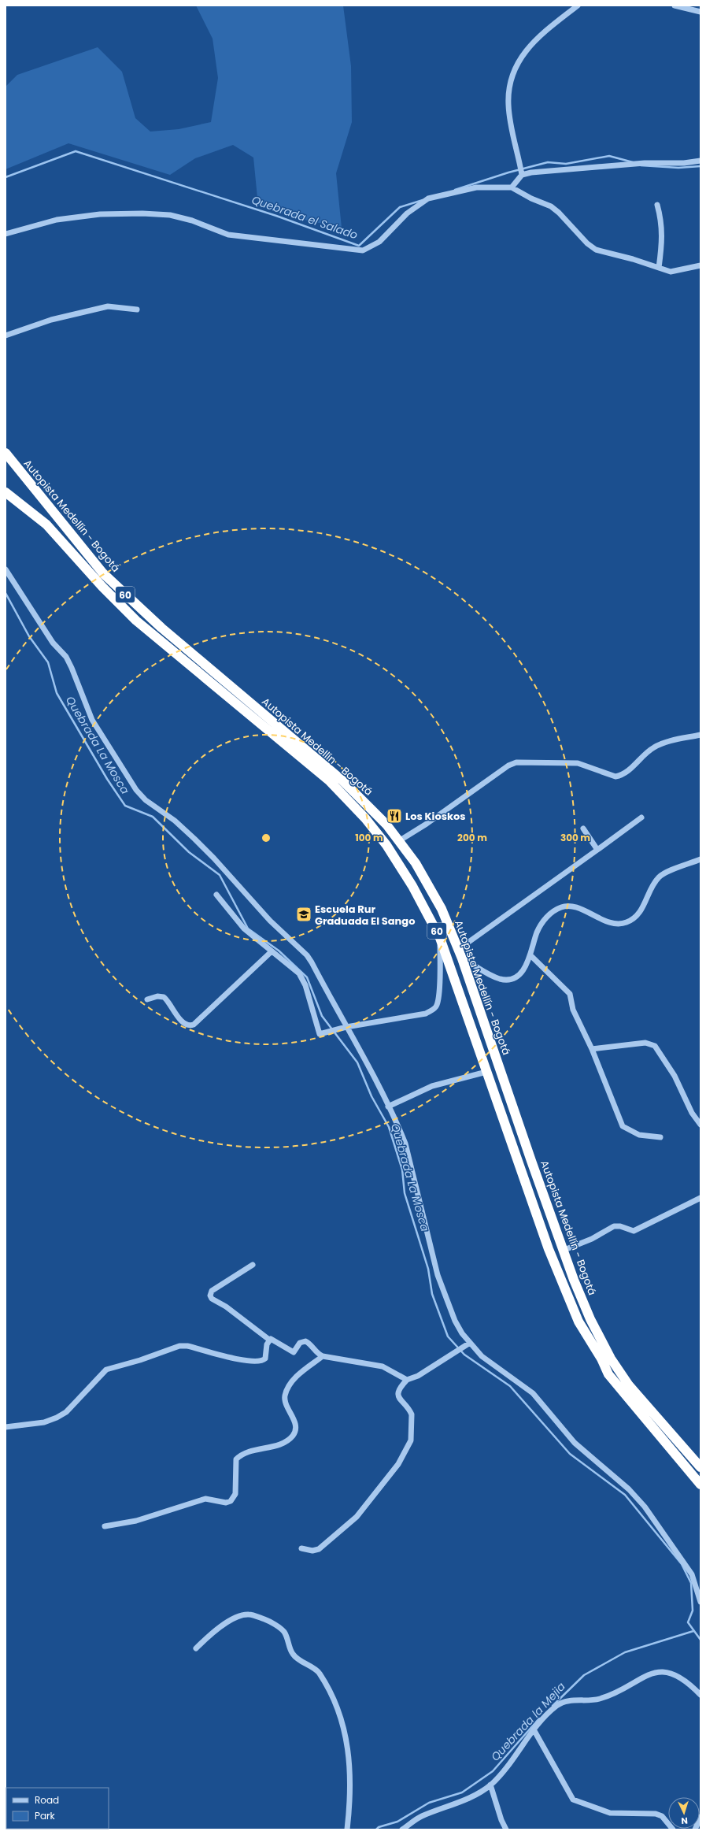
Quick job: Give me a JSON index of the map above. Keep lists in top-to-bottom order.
{
  "streets": {
    "highway": ["Autopista Medellín - Bogotá", "60"]
  },
  "water": ["Quebrada el Salado", "Quebrada La Mosca", "Quebrada la Mejia"],
  "places": {
    "restaurant": ["Los Kioskos"],
    "school or university": ["Escuela Rur Graduada El Sango"]
  },
  "legend": ["Road", "Park"],
  "north": "bottom",
  "rings": ["100 m", "200 m", "300 m"]
}
